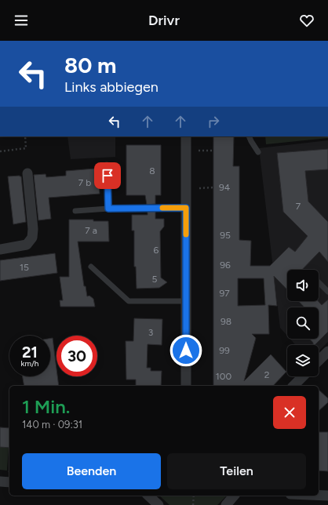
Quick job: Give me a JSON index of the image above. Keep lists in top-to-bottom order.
{
  "house_numbers": [
    "8",
    "7 b",
    "94",
    "7",
    "7 a",
    "95",
    "6",
    "96",
    "15",
    "5",
    "97",
    "98",
    "3",
    "99",
    "2",
    "100"
  ],
  "page": {
    "header": "Drivr",
    "turn": ["80 m", "Links abbiegen"],
    "speed": "21 km/h",
    "limit": "30",
    "heading": ["1 Min.", "140 m · 09:31"],
    "buttons": ["Beenden", "Teilen"]
  }
}
